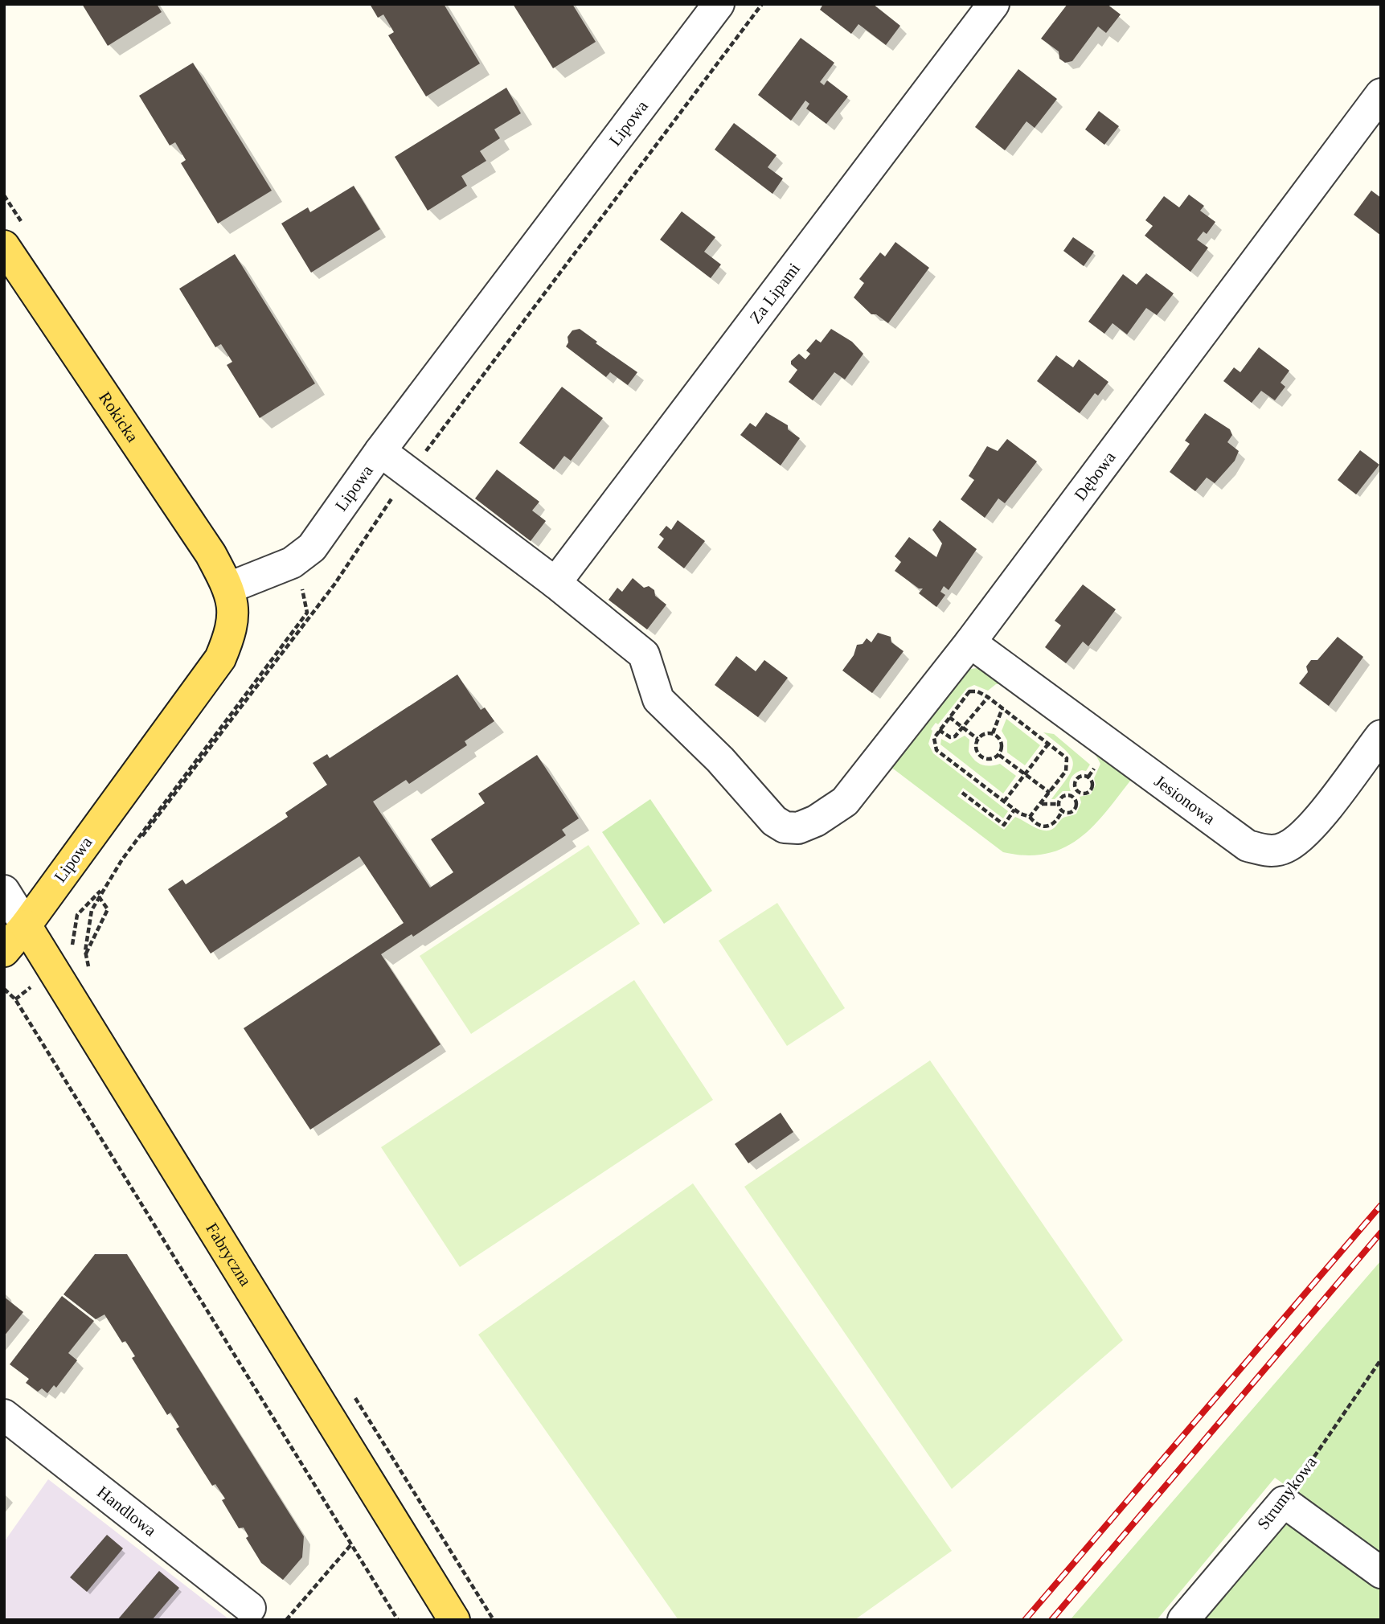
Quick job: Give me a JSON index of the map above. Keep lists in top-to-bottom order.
{
  "streets": {
    "main road": ["Lipowa", "Rokicka", "Fabryczna"],
    "street": [
      "Za Lipami",
      "Dębowa",
      "Jesionowa",
      "Strumykowa",
      "Handlowa"
    ]
  },
  "crossings": [
    ["Lipowa", "Rokicka"],
    ["Lipowa", "Fabryczna"],
    ["Za Lipami", "Dębowa"],
    ["Dębowa", "Jesionowa"]
  ]
}
